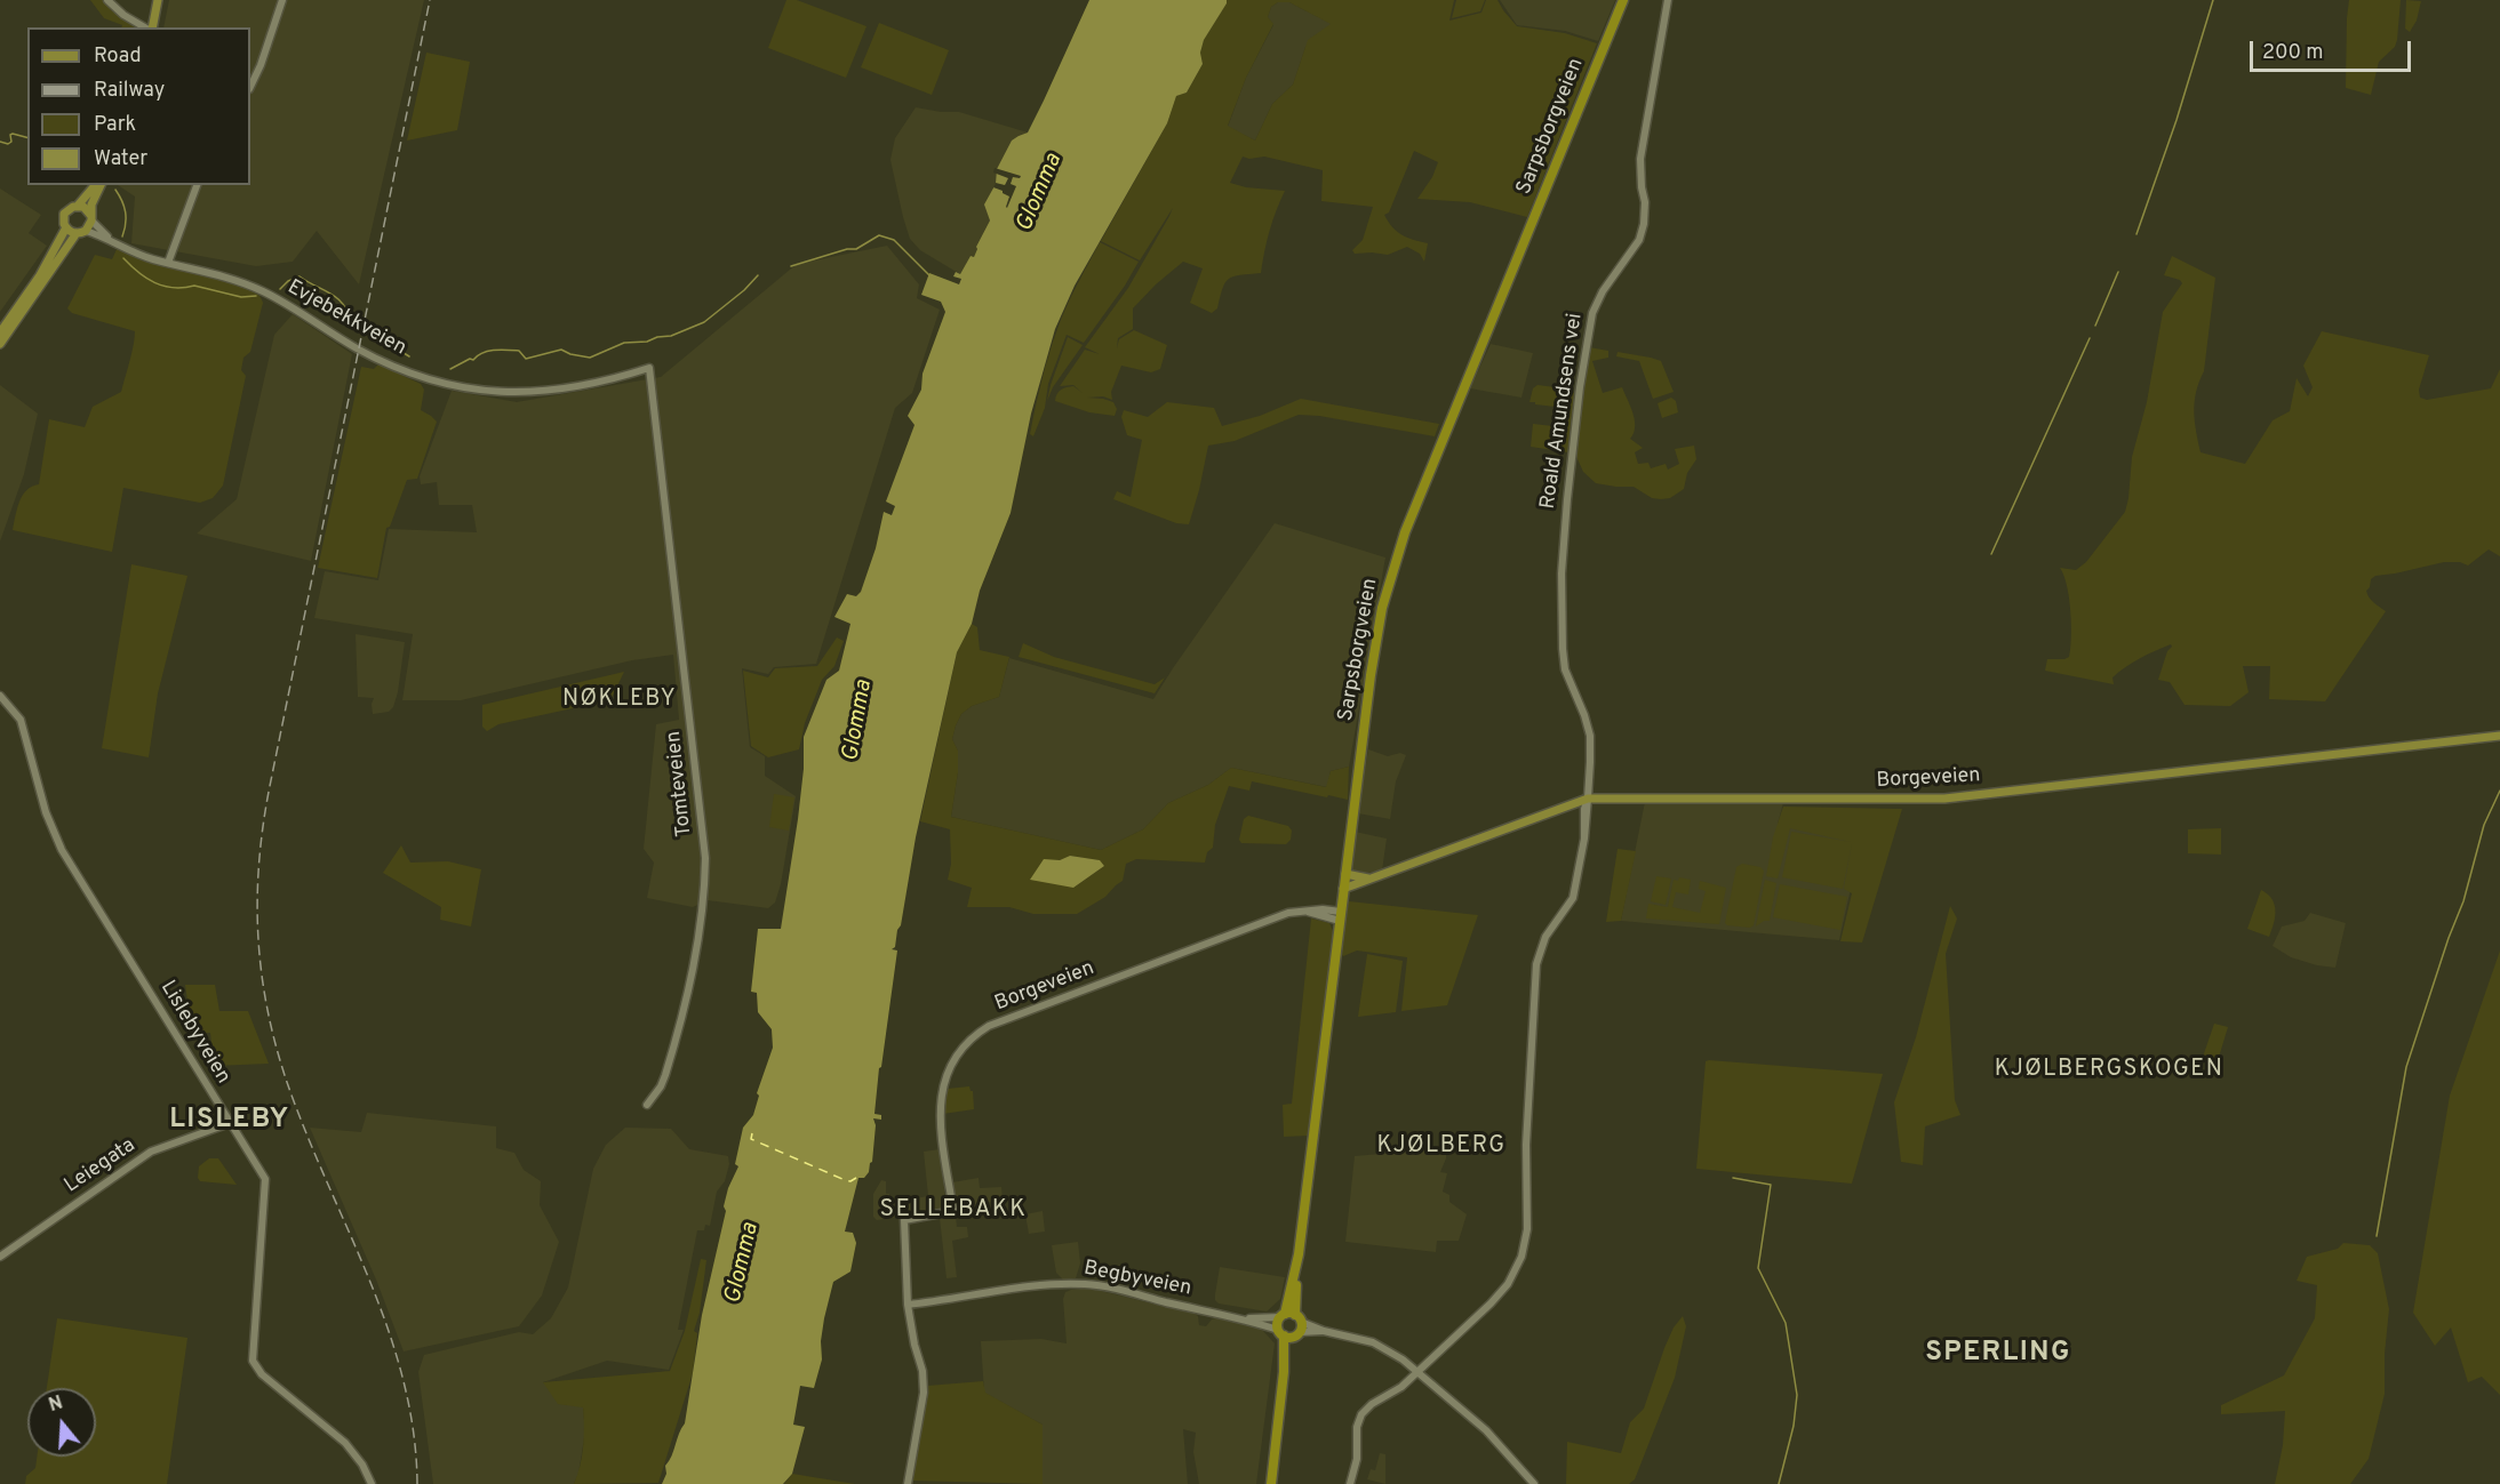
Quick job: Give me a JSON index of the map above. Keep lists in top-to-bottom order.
{
  "streets": {
    "highway": ["Sarpsborgveien"],
    "main road": ["Borgeveien"],
    "street": [
      "Evjebekkveien",
      "Roald Amundsens vei",
      "Tomteveien",
      "Lislebyveien",
      "Leiegata",
      "Begbyveien"
    ]
  },
  "crossings": [
    ["Sarpsborgveien", "Borgeveien"],
    ["Sarpsborgveien", "Begbyveien"],
    ["Evjebekkveien", "Tomteveien"],
    ["Roald Amundsens vei", "Borgeveien"],
    ["Roald Amundsens vei", "Begbyveien"],
    ["Borgeveien", "Begbyveien"],
    ["Lislebyveien", "Leiegata"]
  ],
  "districts": [
    "NØKLEBY",
    "KJØLBERGSKOGEN",
    "LISLEBY",
    "KJØLBERG",
    "SELLEBAKK",
    "SPERLING"
  ],
  "water": ["Glomma"],
  "legend": [
    "Road",
    "Railway",
    "Park",
    "Water"
  ],
  "scale_bar": "200 m",
  "north": "top"
}
